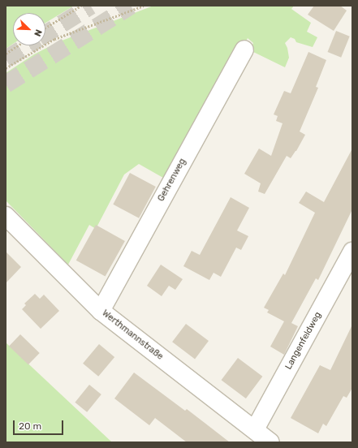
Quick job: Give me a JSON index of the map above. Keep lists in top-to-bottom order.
{
  "streets": {
    "street": ["Gehrenweg", "Werthmannstraße", "Langenfeldweg"]
  },
  "crossings": [
    ["Gehrenweg", "Werthmannstraße"],
    ["Werthmannstraße", "Langenfeldweg"]
  ],
  "scale_bar": "20 m",
  "north": "bottom right"
}
